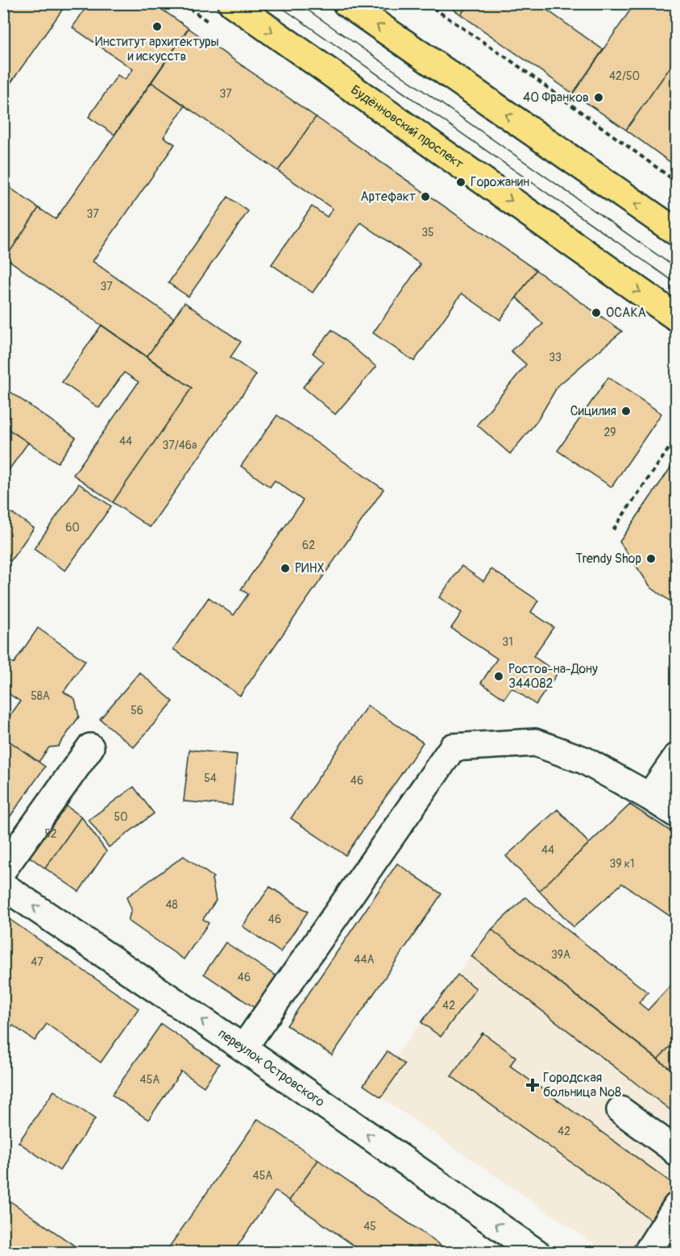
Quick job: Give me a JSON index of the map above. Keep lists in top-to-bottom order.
{
  "streets": {
    "main road": ["Будённовский проспект"],
    "street": ["переулок Островского"]
  },
  "one_way": ["переулок Островского"],
  "places": {
    "other": [
      "Институт архитектуры и искусств",
      "40 Франков",
      "Горожанин",
      "Артефакт",
      "ОСАКА",
      "Сицилия",
      "Trendy Shop",
      "РИНХ",
      "Ростов-на-Дону 344082"
    ],
    "health": ["Городская больница №8"]
  },
  "house_numbers": [
    "42/50",
    "37",
    "37",
    "35",
    "37",
    "33",
    "29",
    "44",
    "37/46а",
    "60",
    "62",
    "31",
    "58А",
    "56",
    "54",
    "46",
    "50",
    "52",
    "44",
    "39 к1",
    "48",
    "46",
    "39А",
    "44А",
    "47",
    "46",
    "42",
    "45А",
    "42",
    "45А",
    "45"
  ]
}
